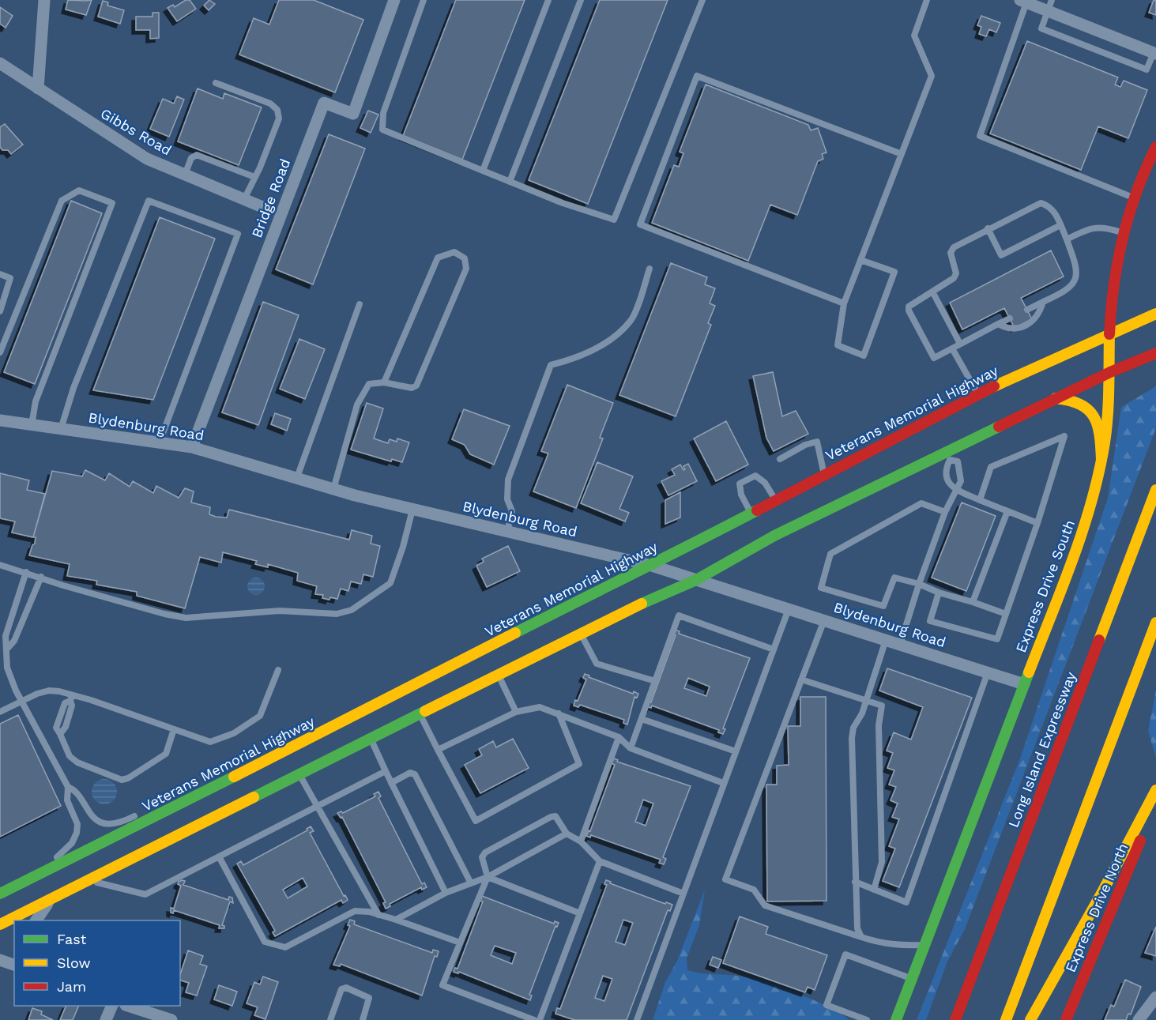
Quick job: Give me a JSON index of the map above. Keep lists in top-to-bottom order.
{
  "streets": {
    "main road": [
      "Veterans Memorial Highway",
      "Express Drive South",
      "Long Island Expressway",
      "Express Drive North"
    ],
    "street": ["Gibbs Road", "Bridge Road", "Blydenburg Road"]
  },
  "crossings": [
    ["Bridge Road", "Blydenburg Road"],
    ["Veterans Memorial Highway", "Blydenburg Road"],
    ["Veterans Memorial Highway", "Express Drive South"],
    ["Blydenburg Road", "Express Drive South"]
  ],
  "legend": ["Fast", "Slow", "Jam"]
}
